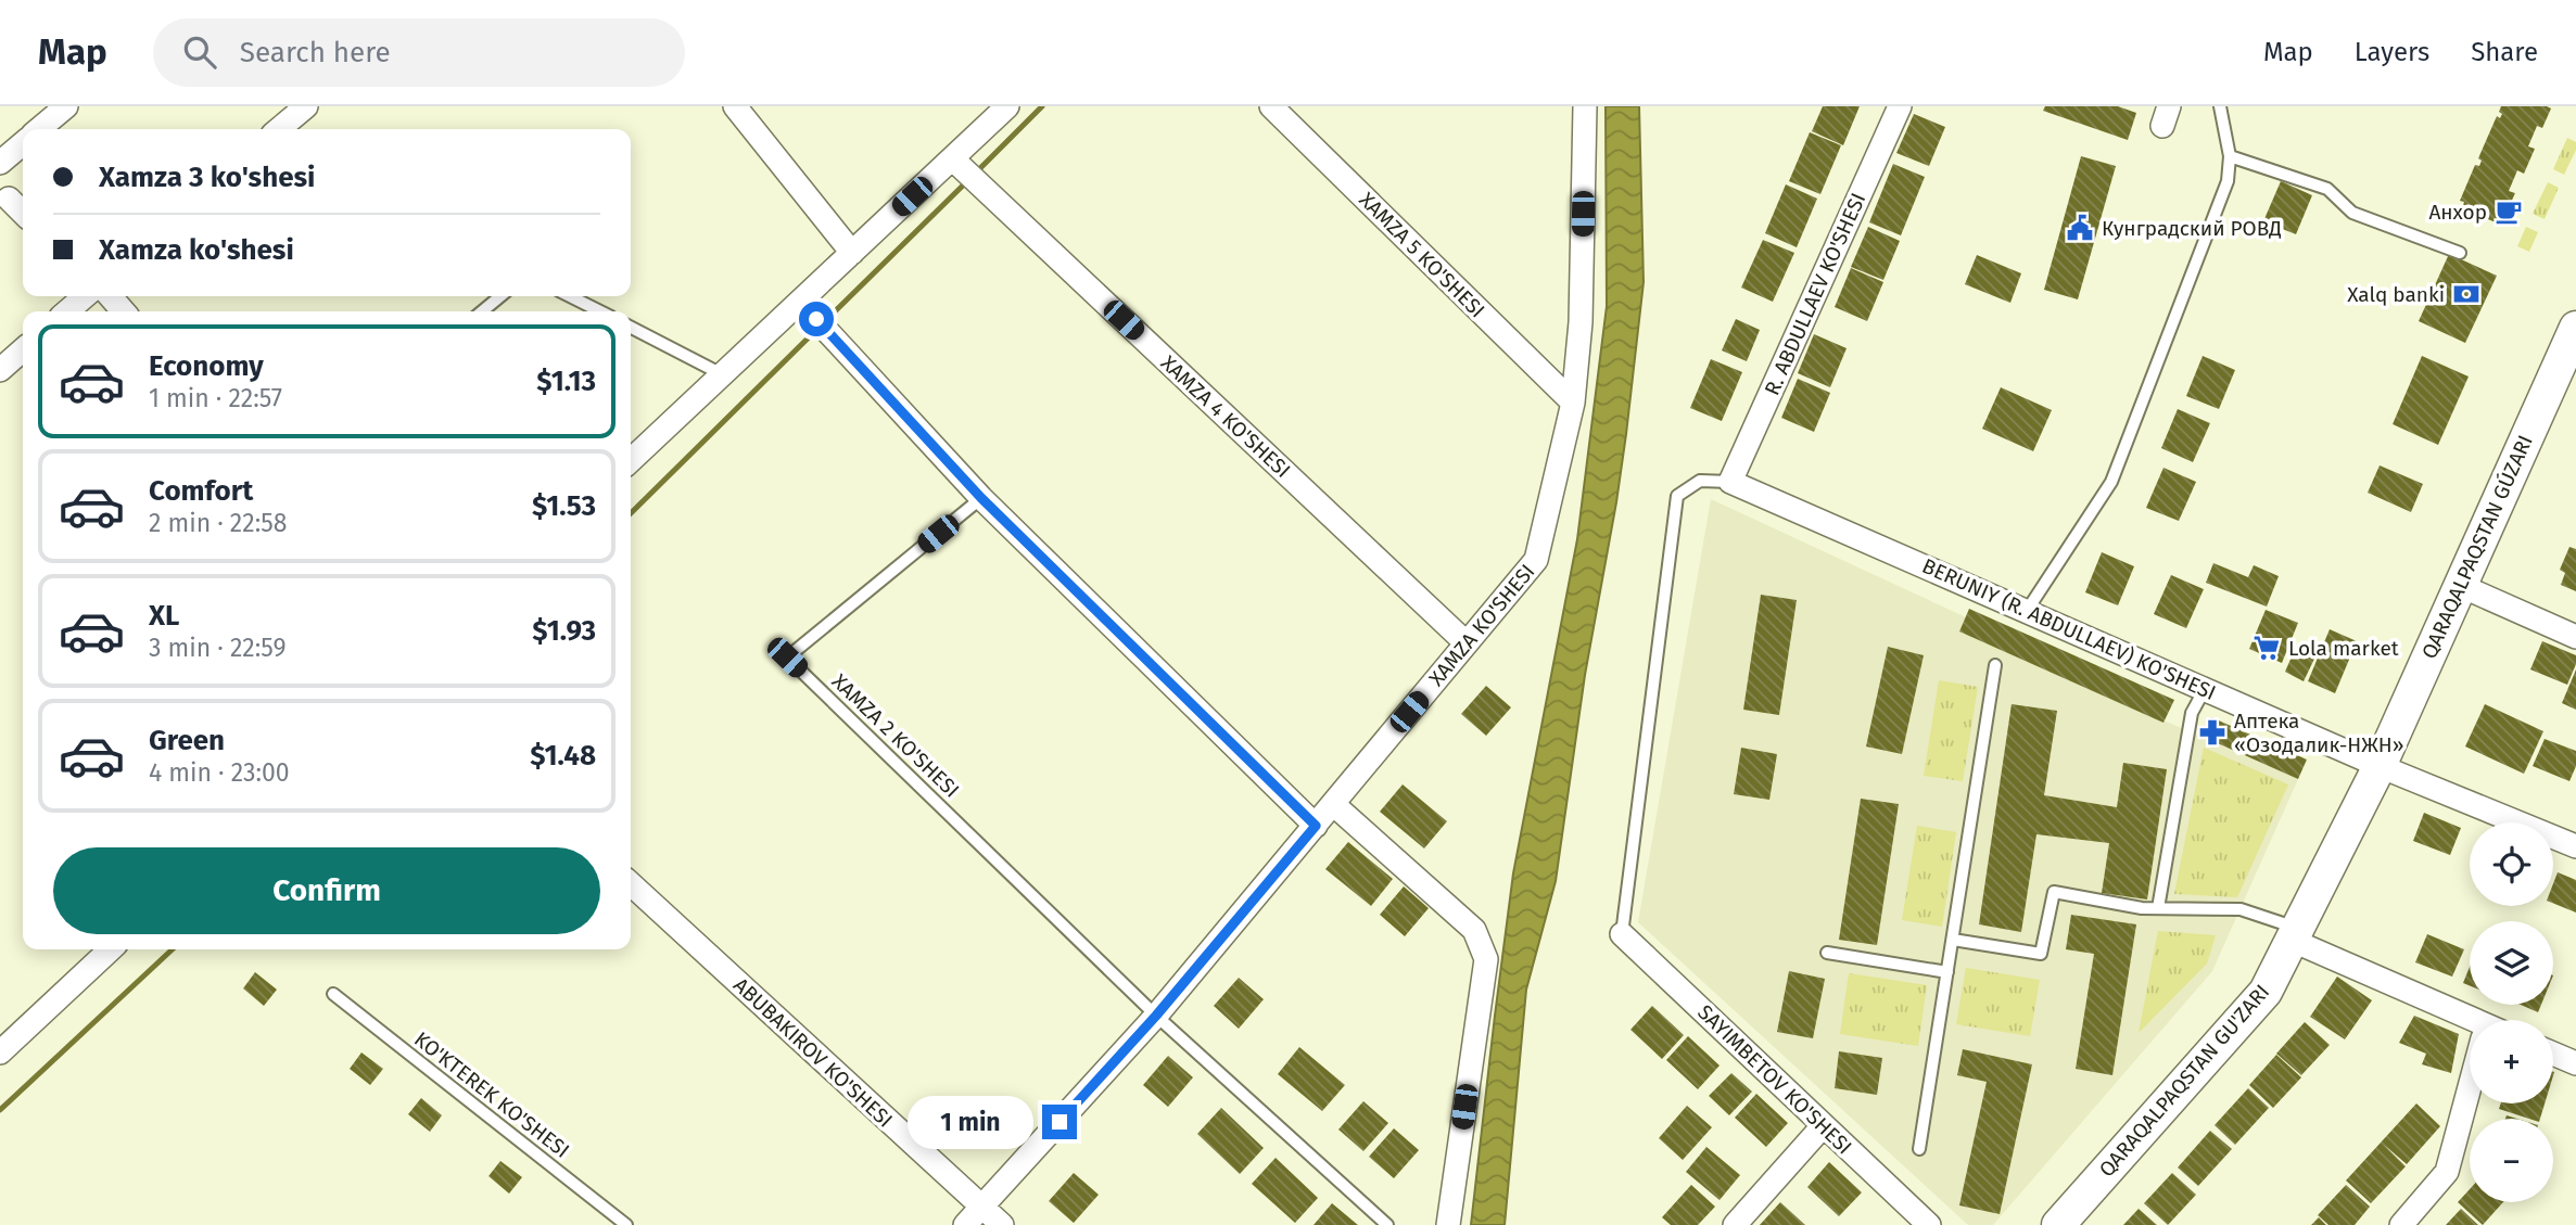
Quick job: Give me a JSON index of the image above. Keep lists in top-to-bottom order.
{
  "streets": {
    "street": [
      "XAMZA 5 KO'SHESI",
      "R. ABDULLAEV KO'SHESI",
      "XAMZA 4 KO'SHESI",
      "XAMZA KO'SHESI",
      "BERUNIY (R. ABDULLAEV) KO'SHESI",
      "ABUBAKIROV KO'SHESI",
      "SAYIMBETOV KO'SHESI",
      "QARAQALPAQSTAN GU'ZARI"
    ],
    "lane": ["XAMZA 2 KO'SHESI", "KO'KTEREK KO'SHESI"]
  },
  "crossings": [
    ["XAMZA 5 KO'SHESI", "XAMZA KO'SHESI"],
    ["R. ABDULLAEV KO'SHESI", "BERUNIY (R. ABDULLAEV) KO'SHESI"],
    ["XAMZA 4 KO'SHESI", "XAMZA KO'SHESI"],
    ["XAMZA KO'SHESI", "XAMZA 2 KO'SHESI"],
    ["XAMZA KO'SHESI", "ABUBAKIROV KO'SHESI"],
    ["BERUNIY (R. ABDULLAEV) KO'SHESI", "QARAQALPAQSTAN GU'ZARI"]
  ],
  "places": {
    "cafe": ["Анхор"],
    "public building": ["Кунградский РОВД"],
    "bank": ["Xalq banki"],
    "supermarket": ["Lola market"],
    "pharmacy": ["Аптека «Озодалик-НЖН»"]
  },
  "page": {
    "header": "Map",
    "search": "Search here",
    "nav": ["Map", "Layers", "Share"],
    "banner": ["Xamza 3 ko'shesi", "Xamza ko'shesi"],
    "list": [
      {
        "name": "Economy",
        "note": "1 min · 22:57",
        "value": "$1.13"
      },
      {
        "name": "Comfort",
        "note": "2 min · 22:58",
        "value": "$1.53"
      },
      {
        "name": "XL",
        "note": "3 min · 22:59",
        "value": "$1.93"
      },
      {
        "name": "Green",
        "note": "4 min · 23:00",
        "value": "$1.48"
      }
    ],
    "map_buttons": ["+", "−"],
    "buttons": "Confirm",
    "bubble": "1 min"
  }
}
